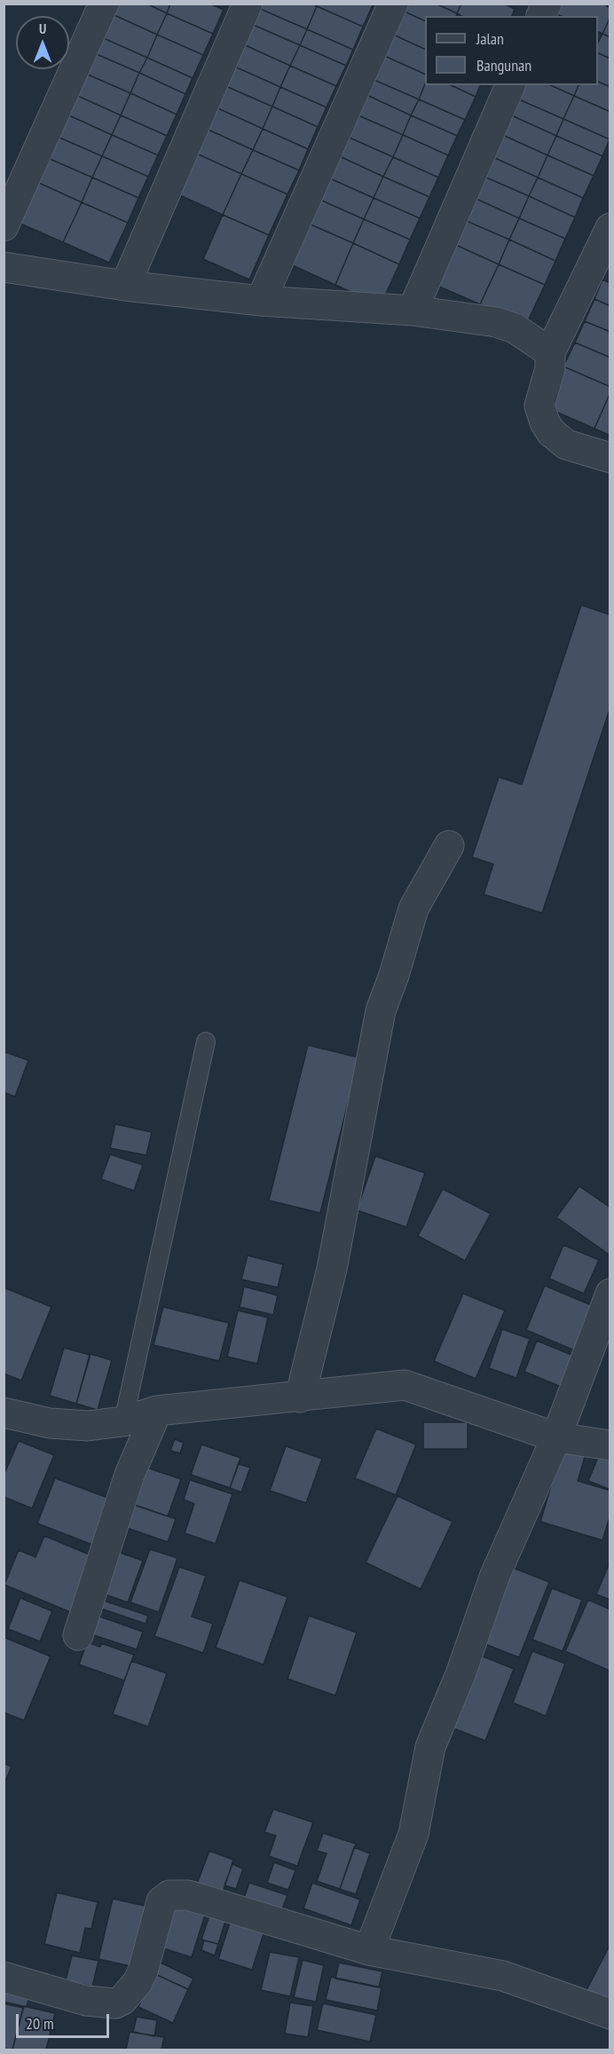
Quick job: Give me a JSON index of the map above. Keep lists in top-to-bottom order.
{
  "legend": ["Jalan", "Bangunan"],
  "scale_bar": "20 m",
  "north": "top"
}
